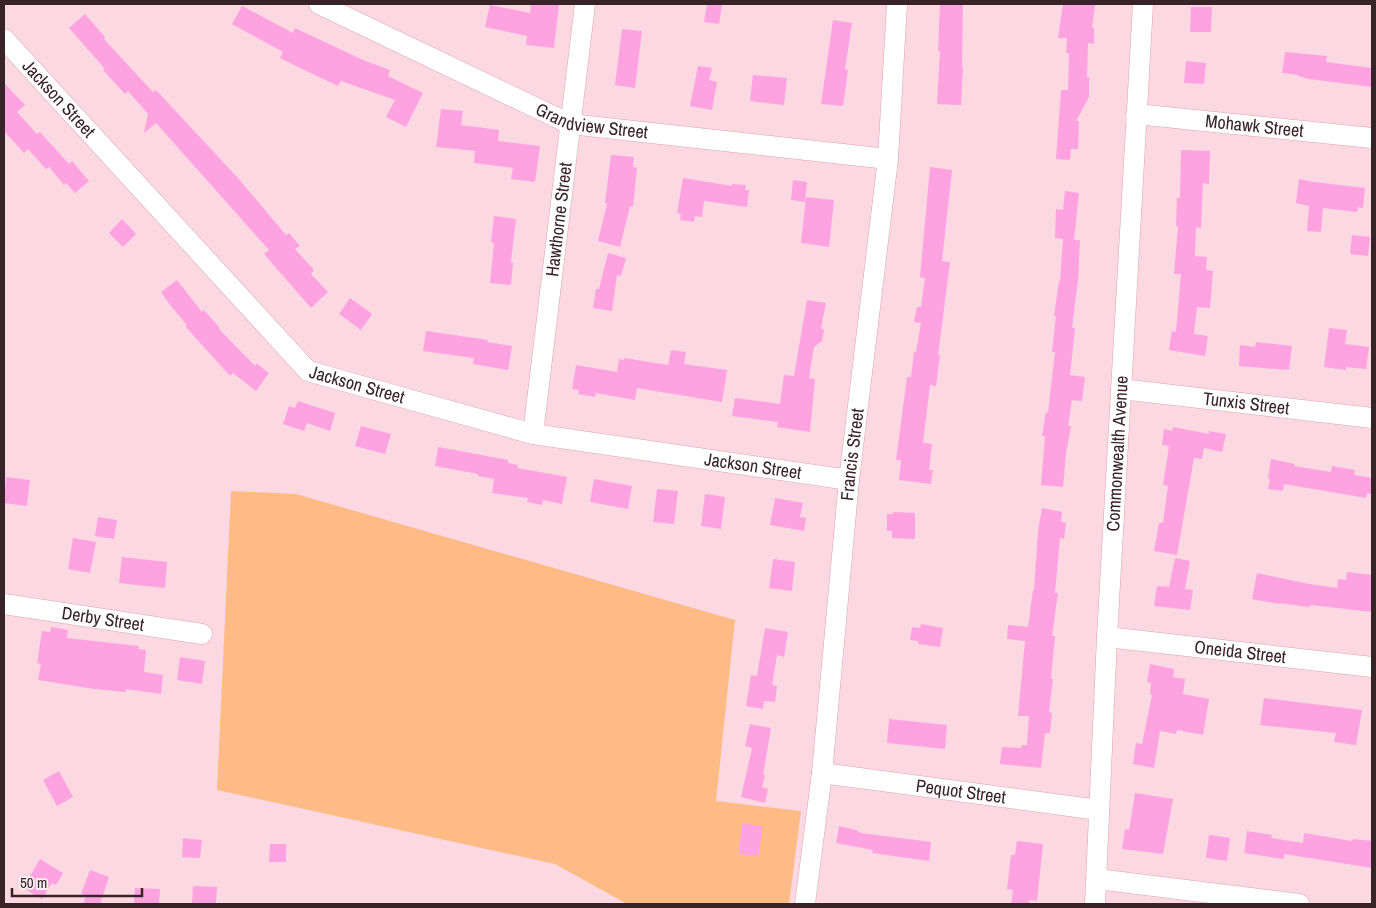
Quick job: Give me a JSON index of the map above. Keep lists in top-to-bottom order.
{
  "streets": {
    "street": [
      "Jackson Street",
      "Grandview Street",
      "Mohawk Street",
      "Hawthorne Street",
      "Tunxis Street",
      "Francis Street",
      "Commonwealth Avenue",
      "Derby Street",
      "Oneida Street",
      "Pequot Street"
    ]
  },
  "crossings": [
    ["Jackson Street", "Hawthorne Street"],
    ["Jackson Street", "Francis Street"],
    ["Grandview Street", "Hawthorne Street"],
    ["Grandview Street", "Francis Street"],
    ["Mohawk Street", "Commonwealth Avenue"],
    ["Tunxis Street", "Commonwealth Avenue"],
    ["Francis Street", "Pequot Street"],
    ["Commonwealth Avenue", "Oneida Street"],
    ["Commonwealth Avenue", "Pequot Street"]
  ],
  "scale_bar": "50 m"
}
